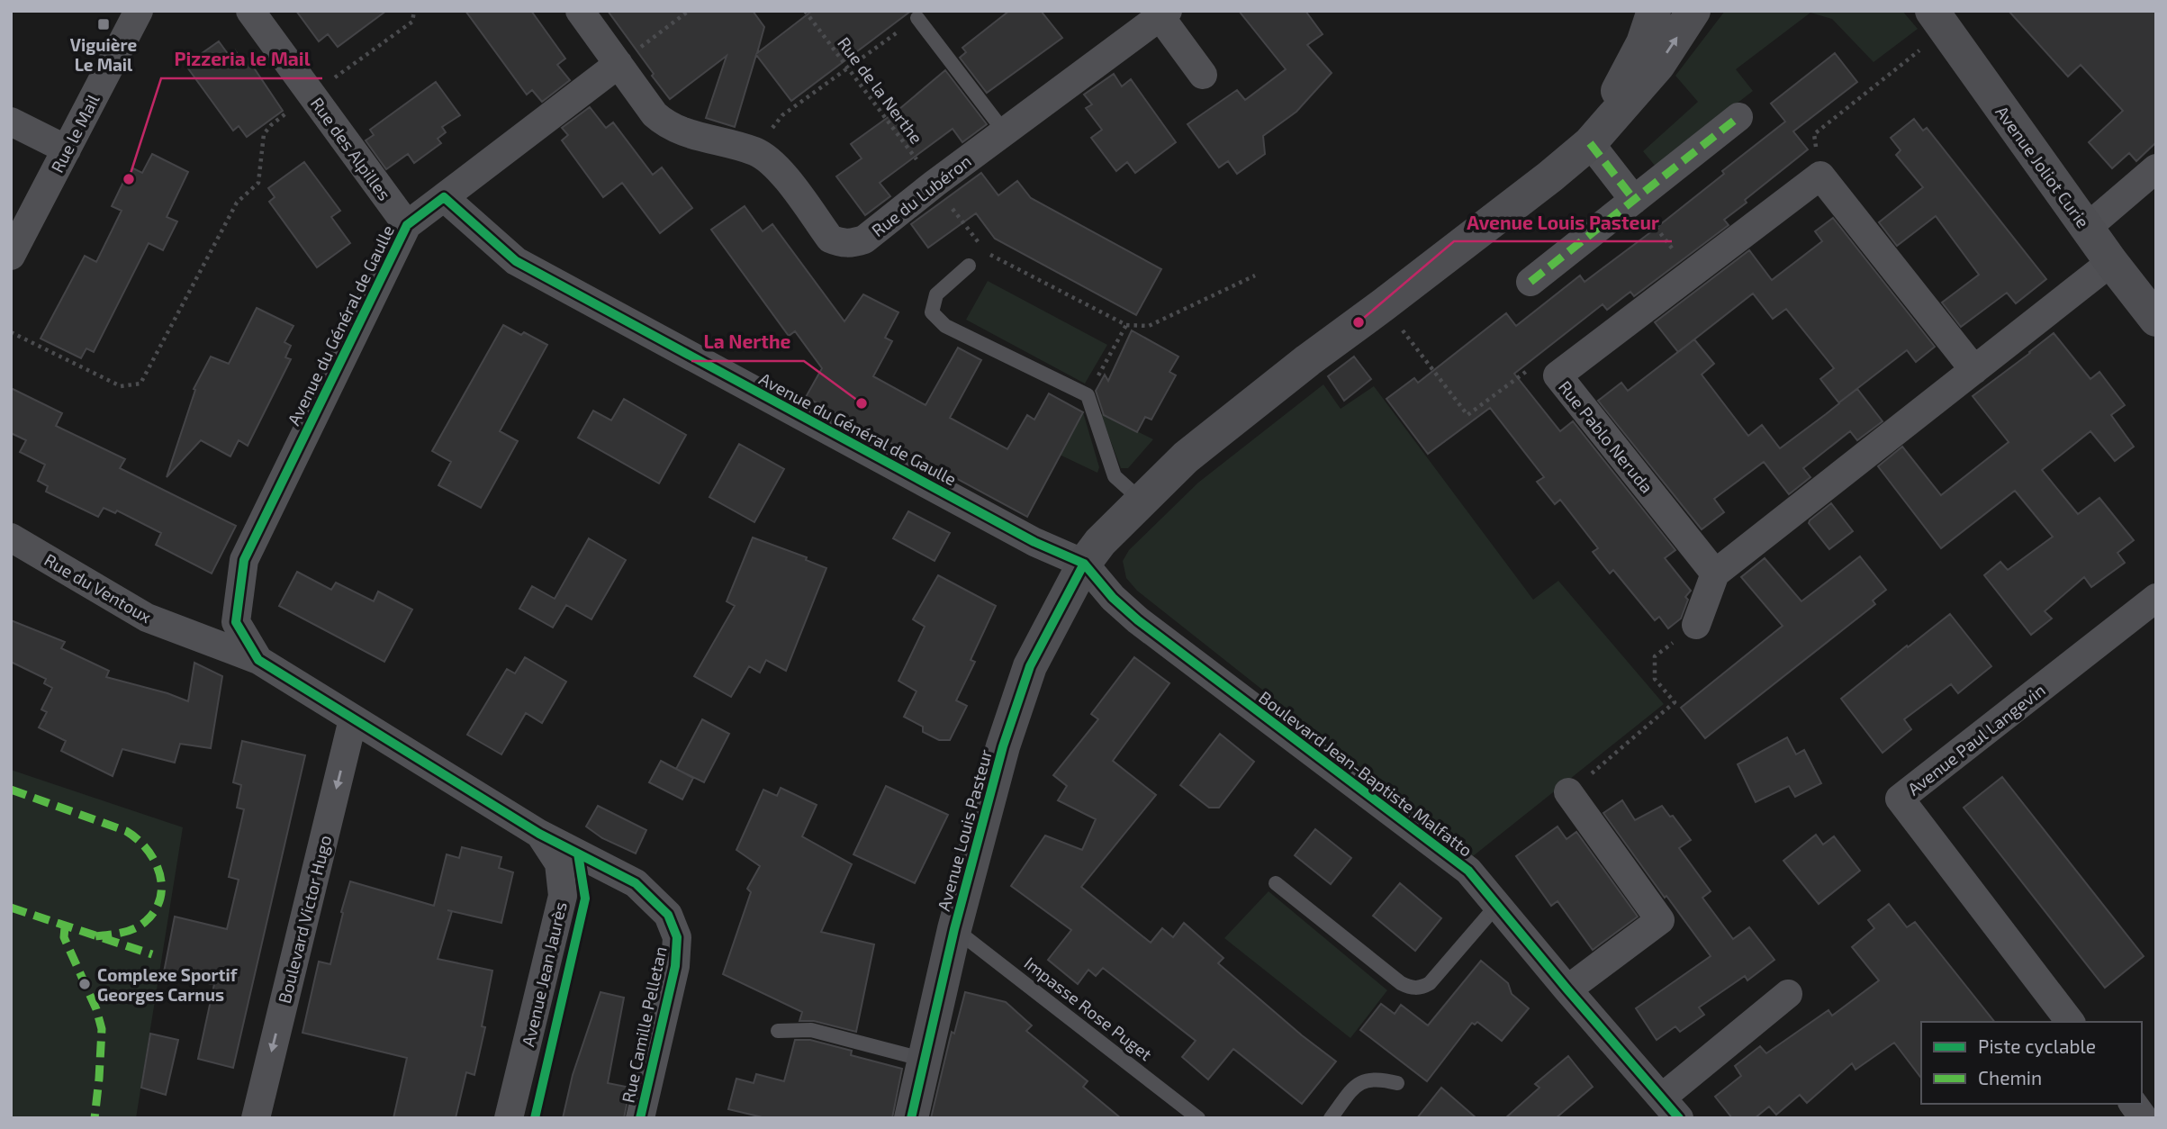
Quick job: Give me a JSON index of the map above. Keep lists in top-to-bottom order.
{
  "streets": {
    "street": [
      "Rue le Mail",
      "Rue des Alpilles",
      "Avenue Joliot Curie",
      "Rue du Lubéron",
      "Avenue du Général de Gaulle",
      "Rue Pablo Neruda",
      "Rue du Ventoux",
      "Avenue Paul Langevin",
      "Boulevard Jean-Baptiste Malfatto",
      "Avenue Louis Pasteur",
      "Boulevard Victor Hugo",
      "Avenue Jean Jaurès",
      "Rue Camille Pelletan"
    ],
    "lane": ["Impasse Rose Puget"],
    "path": ["Rue de la Nerthe"]
  },
  "crossings": [
    ["Rue de la Nerthe", "Rue du Lubéron"],
    ["Rue des Alpilles", "Avenue du Général de Gaulle"],
    ["Avenue du Général de Gaulle", "Rue du Ventoux"],
    ["Avenue du Général de Gaulle", "Boulevard Jean-Baptiste Malfatto"],
    ["Avenue du Général de Gaulle", "Avenue Louis Pasteur"],
    ["Avenue du Général de Gaulle", "Boulevard Victor Hugo"],
    ["Avenue du Général de Gaulle", "Avenue Jean Jaurès"],
    ["Avenue du Général de Gaulle", "Rue Camille Pelletan"],
    ["Boulevard Jean-Baptiste Malfatto", "Avenue Louis Pasteur"],
    ["Avenue Louis Pasteur", "Impasse Rose Puget"]
  ],
  "one_way": ["Boulevard Victor Hugo"],
  "places": {
    "transit": ["Viguière Le Mail"],
    "other": [
      "Pizzeria le Mail",
      "Avenue Louis Pasteur",
      "La Nerthe",
      "Complexe Sportif Georges Carnus"
    ]
  },
  "legend": ["Piste cyclable", "Chemin"]
}
